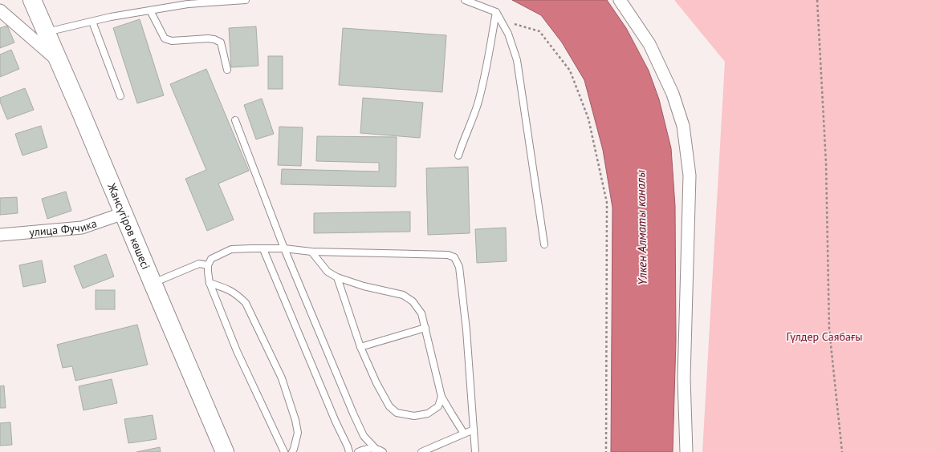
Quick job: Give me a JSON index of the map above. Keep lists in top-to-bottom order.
{
  "streets": {
    "main road": ["Жансүгіров көшесі"],
    "street": ["улица Фучика"]
  },
  "crossings": [
    ["Жансүгіров көшесі", "улица Фучика"]
  ],
  "water": ["Үлкен Алматы каналы"],
  "parks": ["Гүлдер Саябағы"]
}
